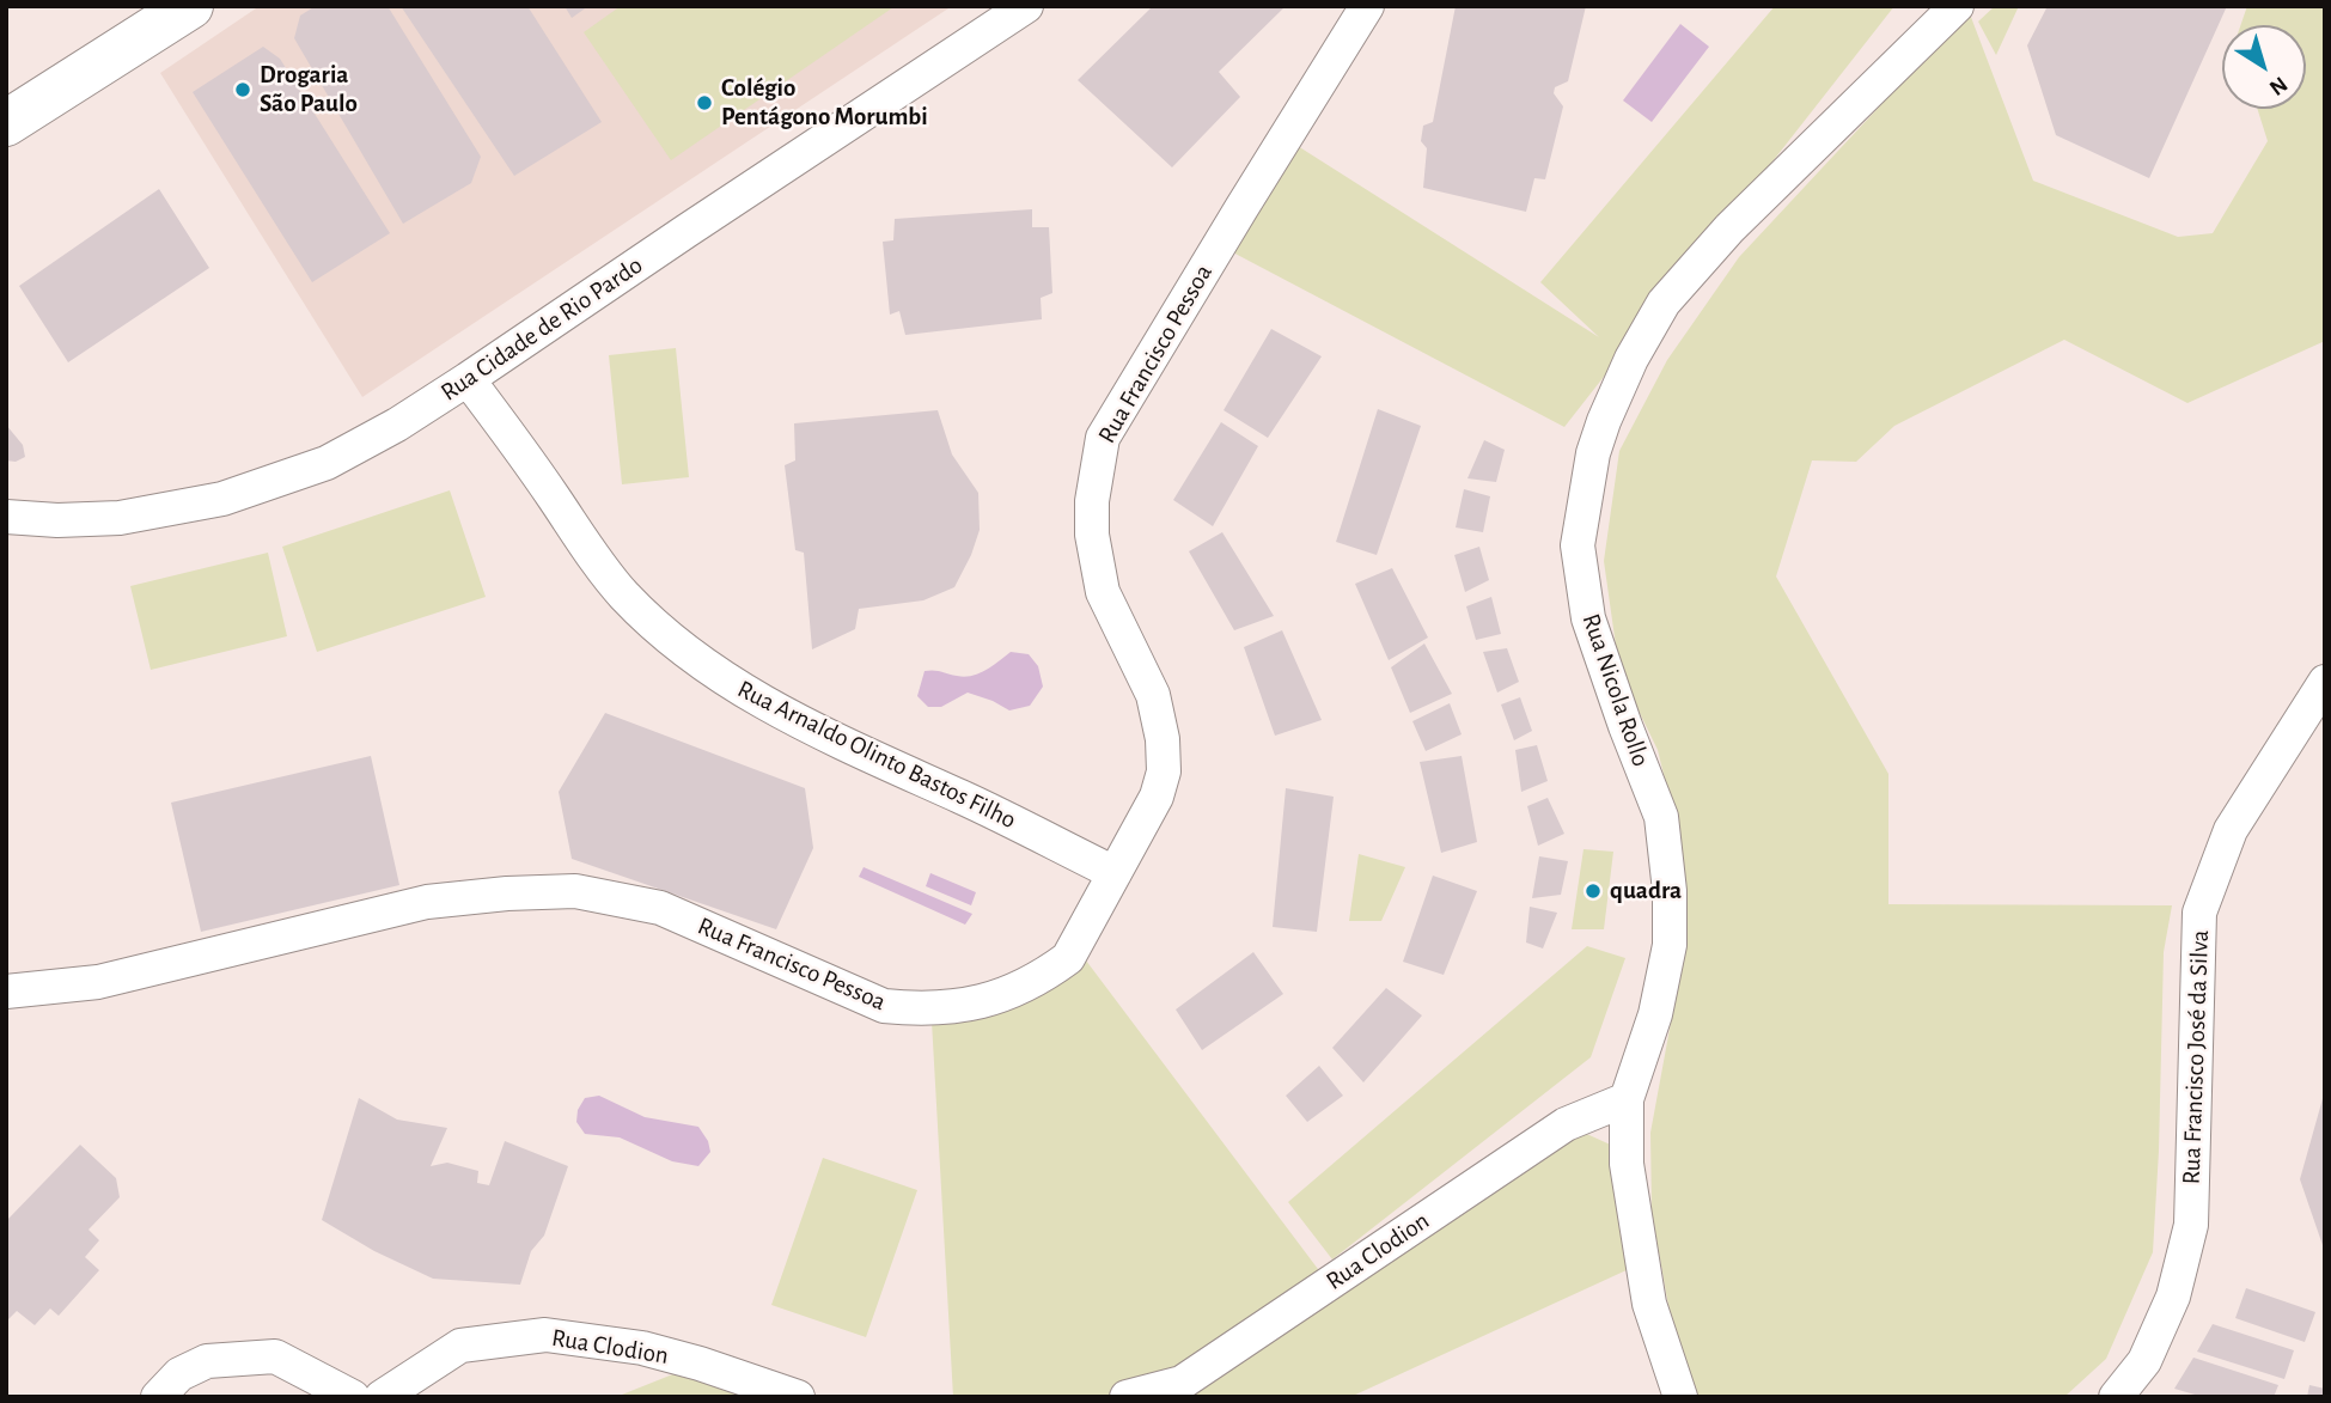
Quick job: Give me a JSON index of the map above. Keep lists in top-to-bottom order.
{
  "streets": {
    "street": [
      "Rua Cidade de Rio Pardo",
      "Rua Francisco Pessoa",
      "Rua Nicola Rollo",
      "Rua Arnaldo Olinto Bastos Filho",
      "Rua Francisco José da Silva",
      "Rua Clodion"
    ]
  },
  "crossings": [
    ["Rua Cidade de Rio Pardo", "Rua Arnaldo Olinto Bastos Filho"],
    ["Rua Francisco Pessoa", "Rua Arnaldo Olinto Bastos Filho"],
    ["Rua Nicola Rollo", "Rua Clodion"]
  ],
  "places": ["Drogaria São Paulo", "Colégio Pentágono Morumbi", "quadra"],
  "north": "bottom right"
}
